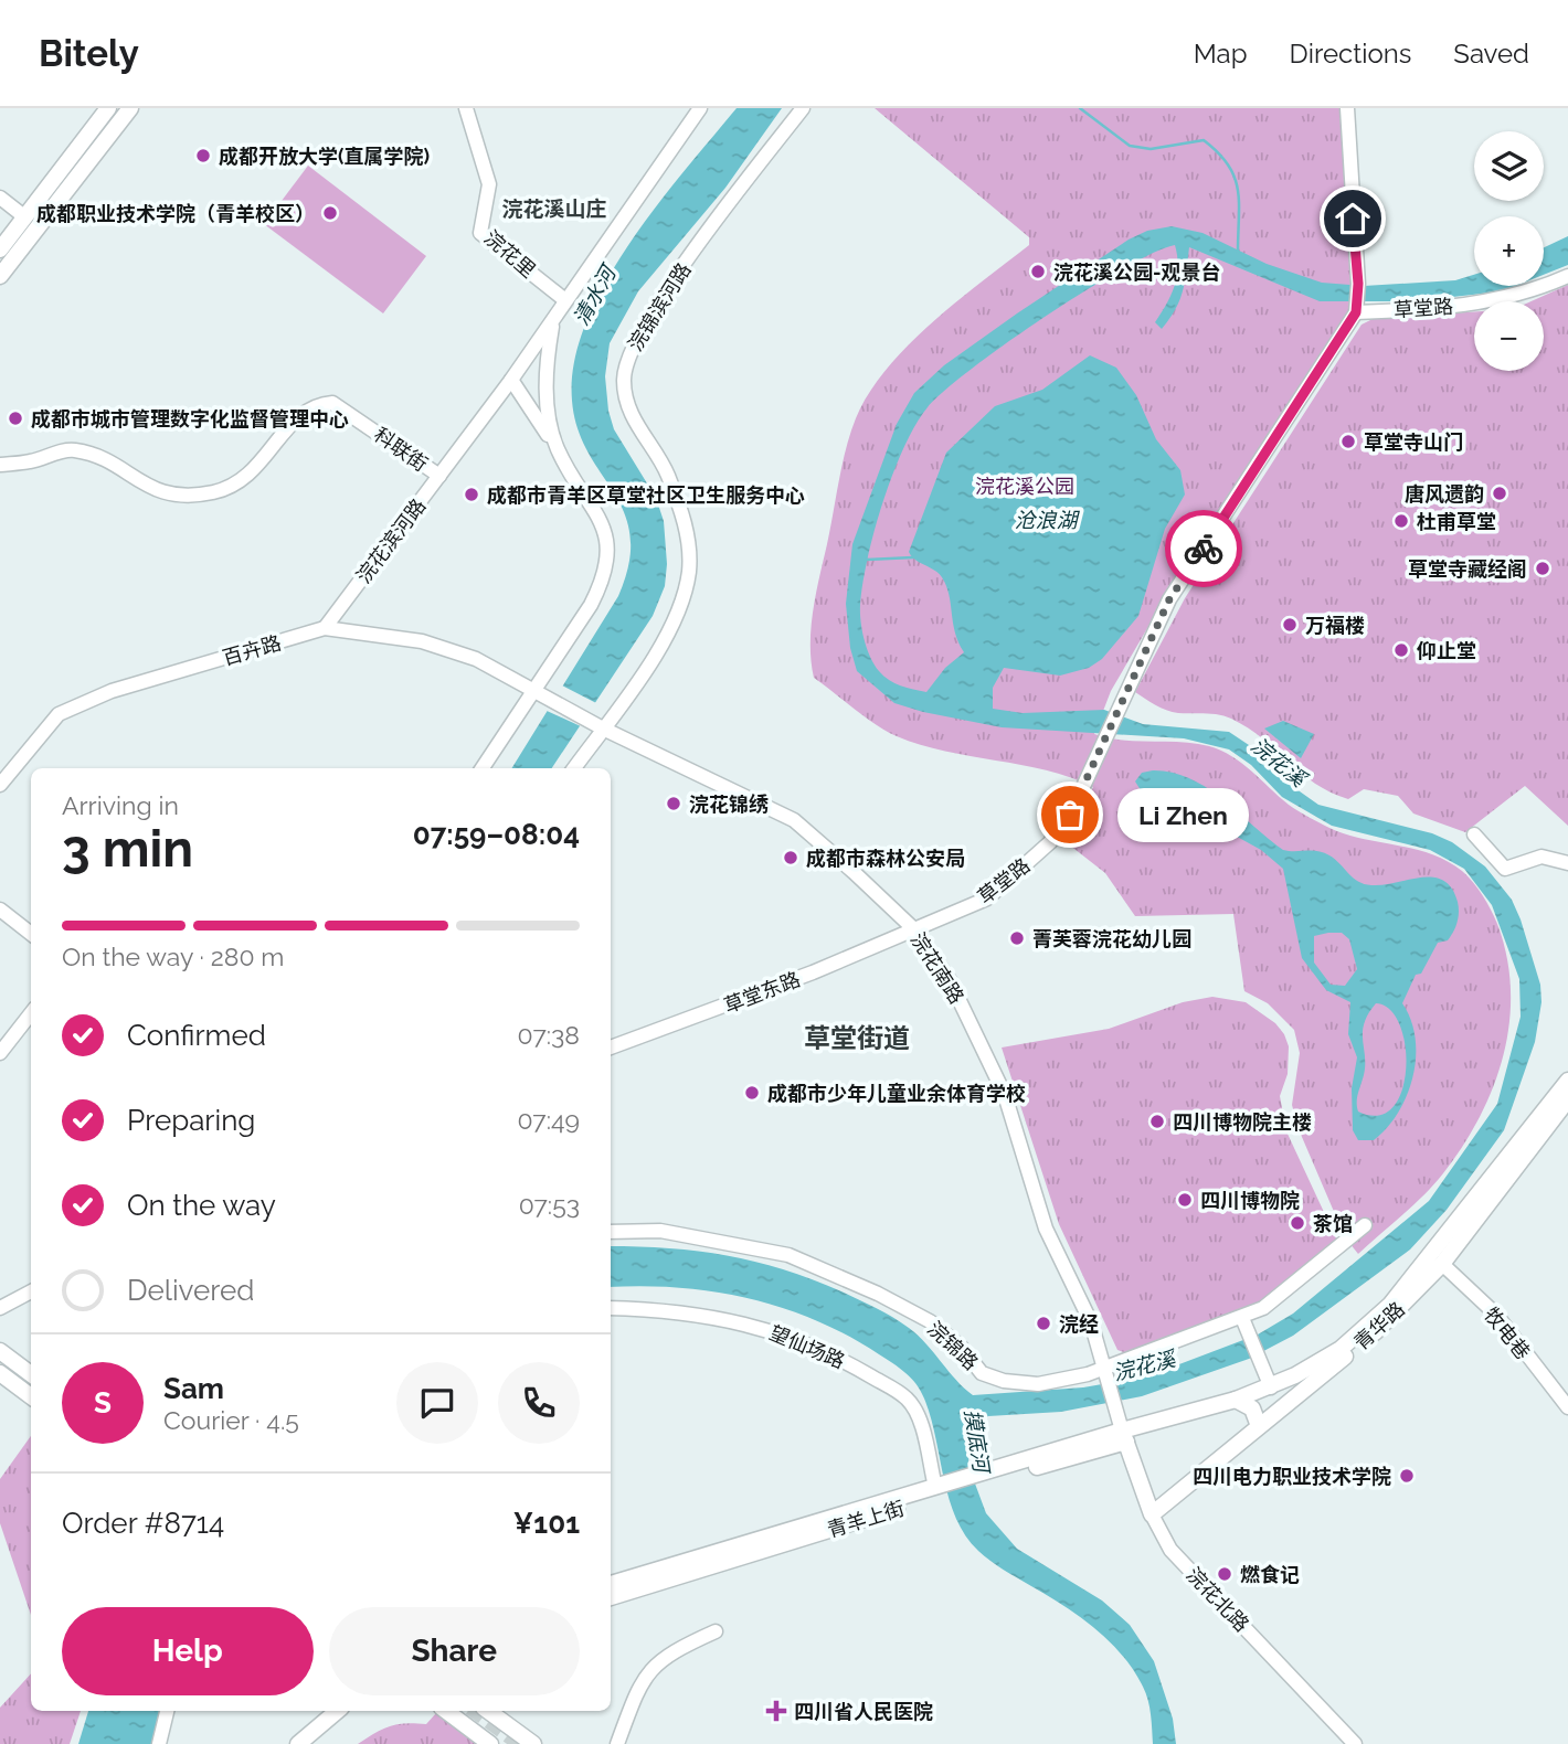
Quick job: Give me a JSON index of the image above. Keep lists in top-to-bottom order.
{
  "streets": {
    "main road": ["青华路", "青羊上街", "浣花北路"],
    "street": [
      "浣花里",
      "浣锦滨河路",
      "草堂路",
      "科联街",
      "浣花滨河路",
      "百卉路",
      "浣花南路",
      "草堂东路",
      "牧电巷",
      "浣锦路",
      "望仙场路"
    ]
  },
  "crossings": [
    ["浣花里", "浣花滨河路"],
    ["浣锦滨河路", "浣花南路"],
    ["草堂路", "浣花南路"],
    ["草堂路", "草堂东路"],
    ["科联街", "浣花滨河路"],
    ["浣花滨河路", "百卉路"],
    ["浣花滨河路", "浣花南路"],
    ["百卉路", "浣花南路"],
    ["浣花南路", "草堂东路"],
    ["浣花南路", "青华路"],
    ["浣花南路", "浣锦路"],
    ["浣花南路", "青羊上街"],
    ["浣花南路", "浣花北路"],
    ["青华路", "牧电巷"],
    ["青华路", "青羊上街"],
    ["青华路", "浣花北路"],
    ["望仙场路", "青羊上街"],
    ["青羊上街", "浣花北路"]
  ],
  "districts": ["浣花溪山庄", "草堂街道"],
  "water": [
    "清水河",
    "沧浪湖",
    "浣花溪",
    "摸底河"
  ],
  "parks": ["浣花溪公园"],
  "places": {
    "other": [
      "成都开放大学(直属学院)",
      "成都职业技术学院（青羊校区）",
      "浣花溪公园-观景台",
      "成都市城市管理数字化监督管理中心",
      "草堂寺山门",
      "唐风遗韵",
      "成都市青羊区草堂社区卫生服务中心",
      "杜甫草堂",
      "草堂寺藏经阁",
      "万福楼",
      "仰止堂",
      "浣花锦绣",
      "Li Zhen",
      "成都市森林公安局",
      "菁芙蓉浣花幼儿园",
      "成都市少年儿童业余体育学校",
      "四川博物院主楼",
      "四川博物院",
      "茶馆",
      "浣经",
      "四川电力职业技术学院",
      "燃食记"
    ],
    "health": ["四川省人民医院"]
  },
  "page": {
    "header": "Bitely",
    "nav": ["Map", "Directions", "Saved"],
    "map_buttons": ["+", "−"],
    "heading": ["3 min", "Arriving in", "07:59–08:04"],
    "panel": [
      "Sam",
      "Courier · 4.5",
      "Order #8714",
      "¥101"
    ],
    "bubble": "Li Zhen",
    "bar": "On the way · 280 m",
    "list": [
      ["Confirmed", "07:38"],
      ["Preparing", "07:49"],
      ["On the way", "07:53"],
      "Delivered"
    ],
    "round": "S",
    "buttons": ["Help", "Share"]
  }
}
